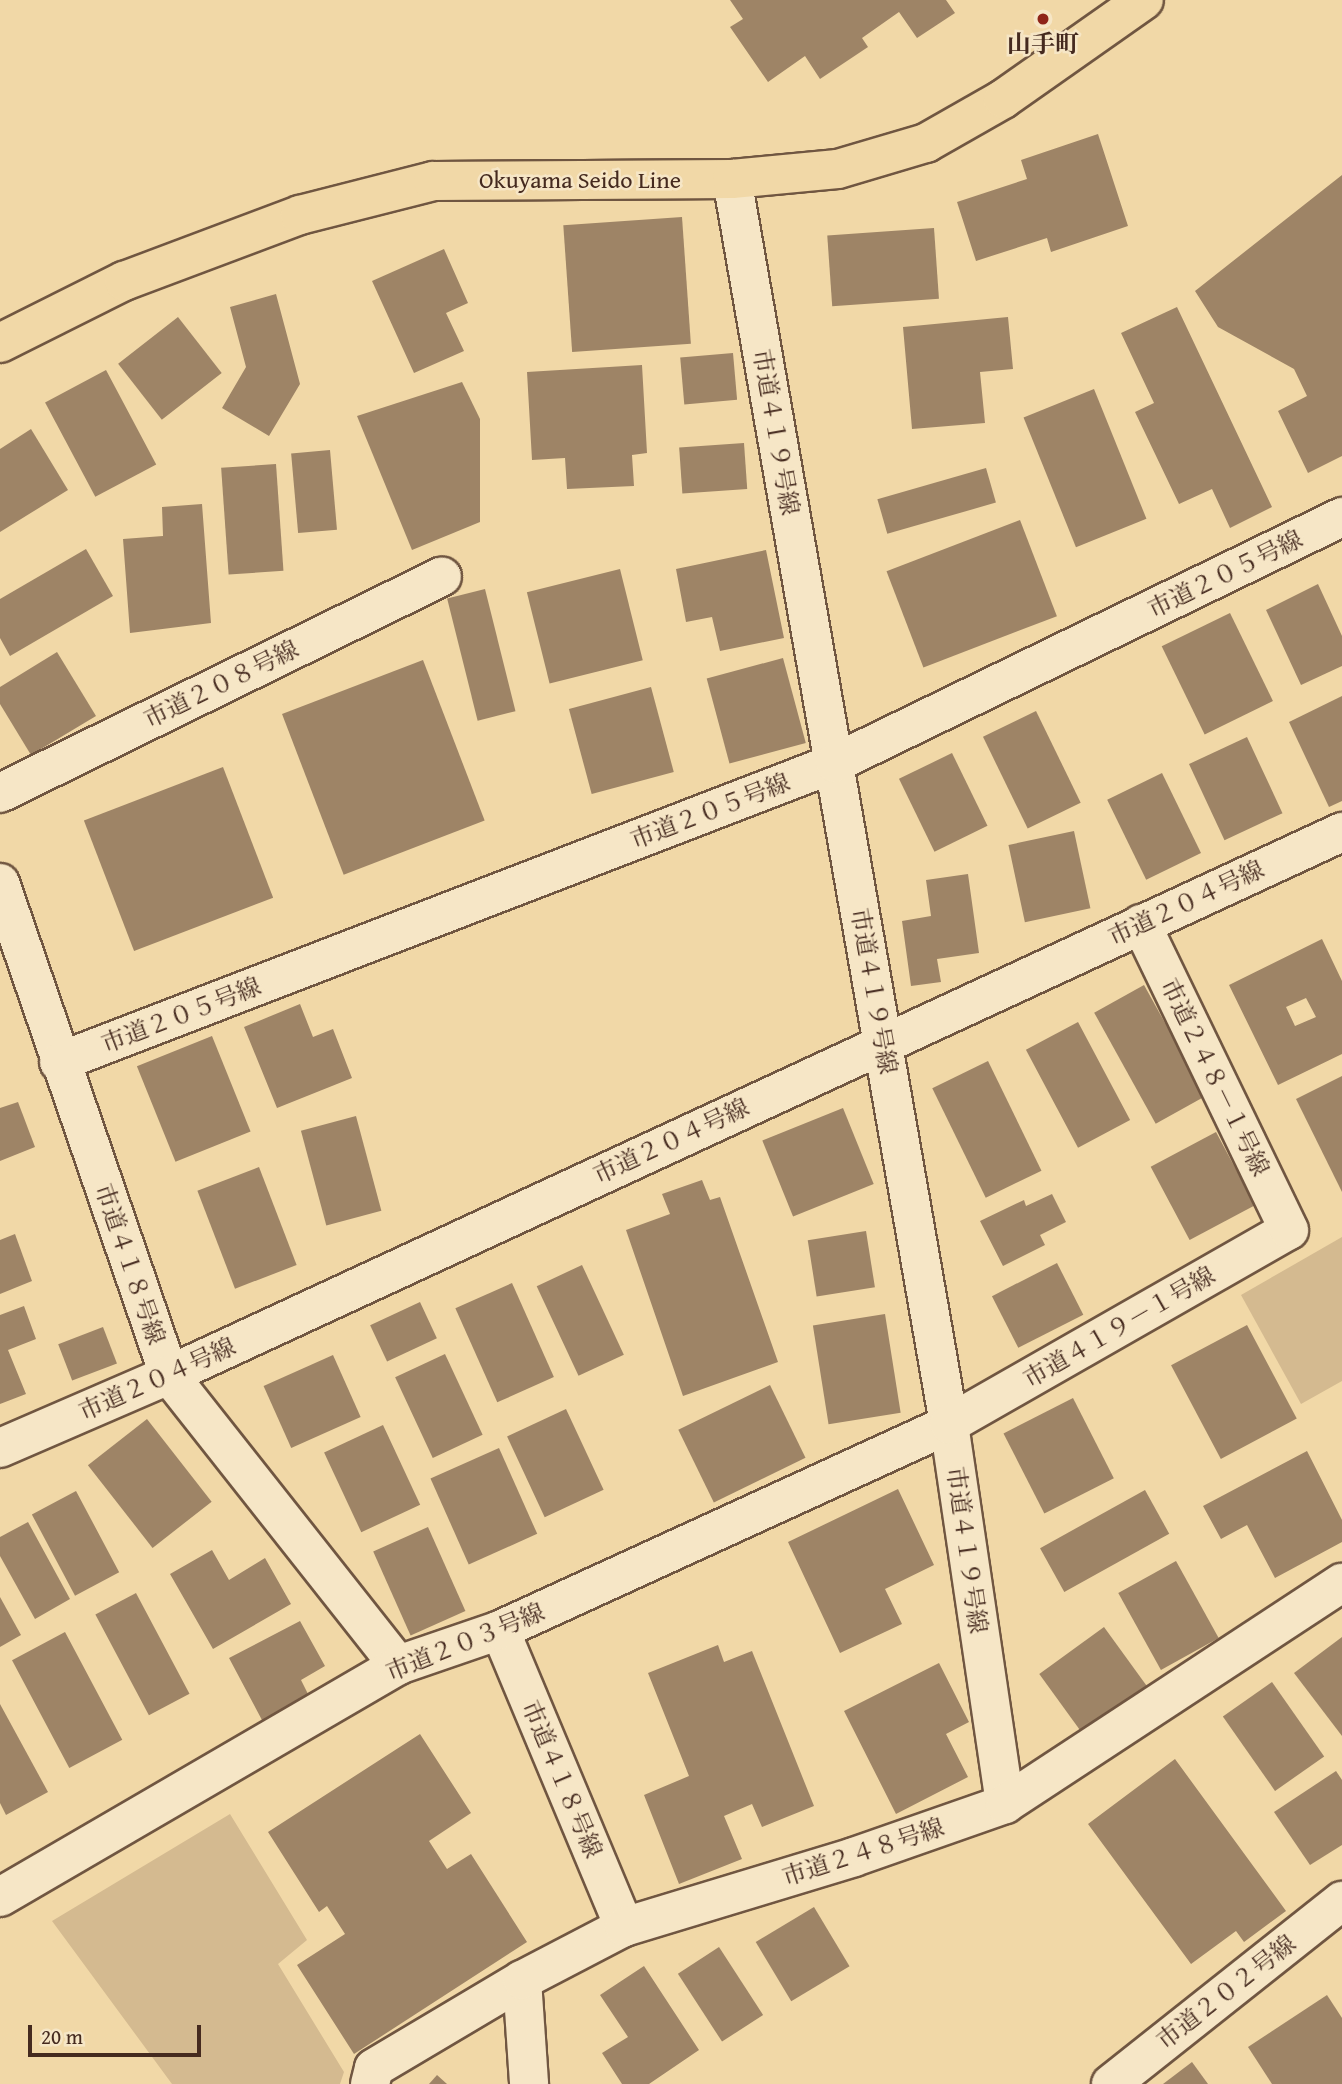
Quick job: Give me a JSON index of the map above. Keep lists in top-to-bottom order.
{
  "streets": {
    "main road": ["Okuyama Seido Line"],
    "street": [
      "市道４１９号線",
      "市道２０５号線",
      "市道２０８号線",
      "市道２０４号線",
      "市道２４８－１号線",
      "市道４１８号線",
      "市道４１９－１号線",
      "市道２０３号線",
      "市道２４８号線",
      "市道２０２号線"
    ]
  },
  "crossings": [
    ["Okuyama Seido Line", "市道４１９号線"],
    ["市道４１９号線", "市道２０５号線"],
    ["市道４１９号線", "市道２０４号線"],
    ["市道４１９号線", "市道４１９－１号線"],
    ["市道４１９号線", "市道２０３号線"],
    ["市道４１９号線", "市道２４８号線"],
    ["市道２０５号線", "市道４１８号線"],
    ["市道２０４号線", "市道２４８－１号線"],
    ["市道２０４号線", "市道４１８号線"],
    ["市道２４８－１号線", "市道４１９－１号線"],
    ["市道４１８号線", "市道２０３号線"],
    ["市道４１８号線", "市道２４８号線"],
    ["市道４１９－１号線", "市道２０３号線"]
  ],
  "places": ["山手町"],
  "scale_bar": "20 m"
}
